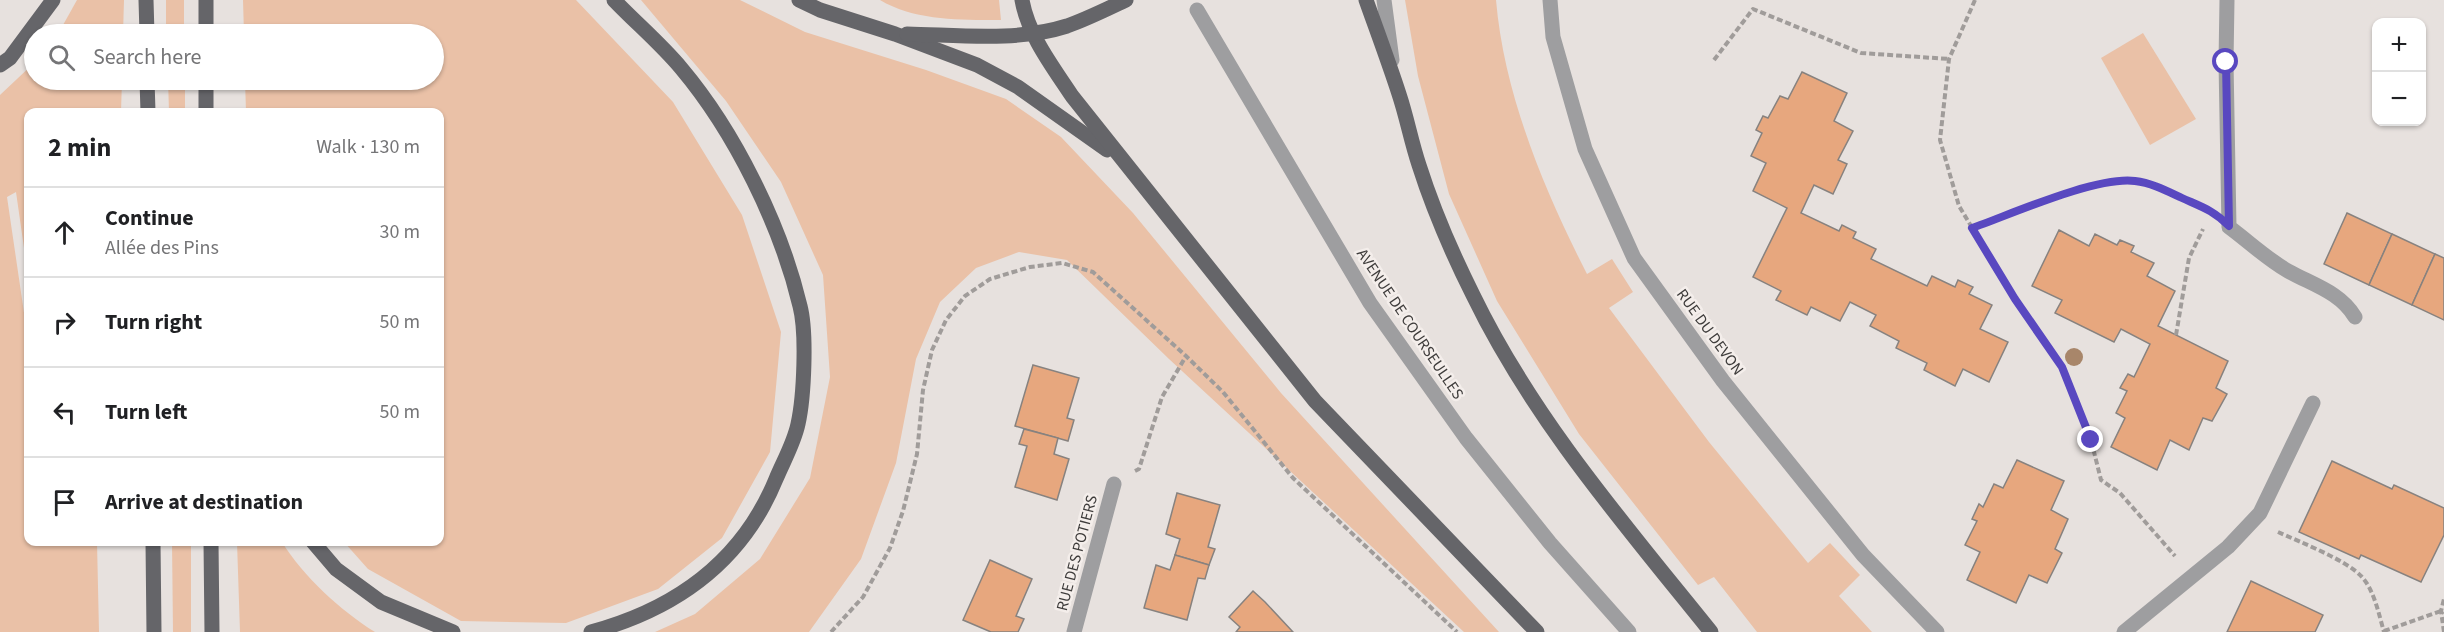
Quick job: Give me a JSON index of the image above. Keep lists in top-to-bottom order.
{
  "streets": {
    "street": ["AVENUE DE COURSEULLES", "RUE DU DEVON", "RUE DES POTIERS"]
  },
  "page": {
    "map_buttons": ["+", "−"],
    "search": "Search here",
    "heading": ["2 min", "Walk · 130 m"],
    "list": [
      ["Continue", "Allée des Pins", "30 m"],
      ["Turn right", "50 m"],
      ["Turn left", "50 m"],
      "Arrive at destination"
    ]
  }
}
